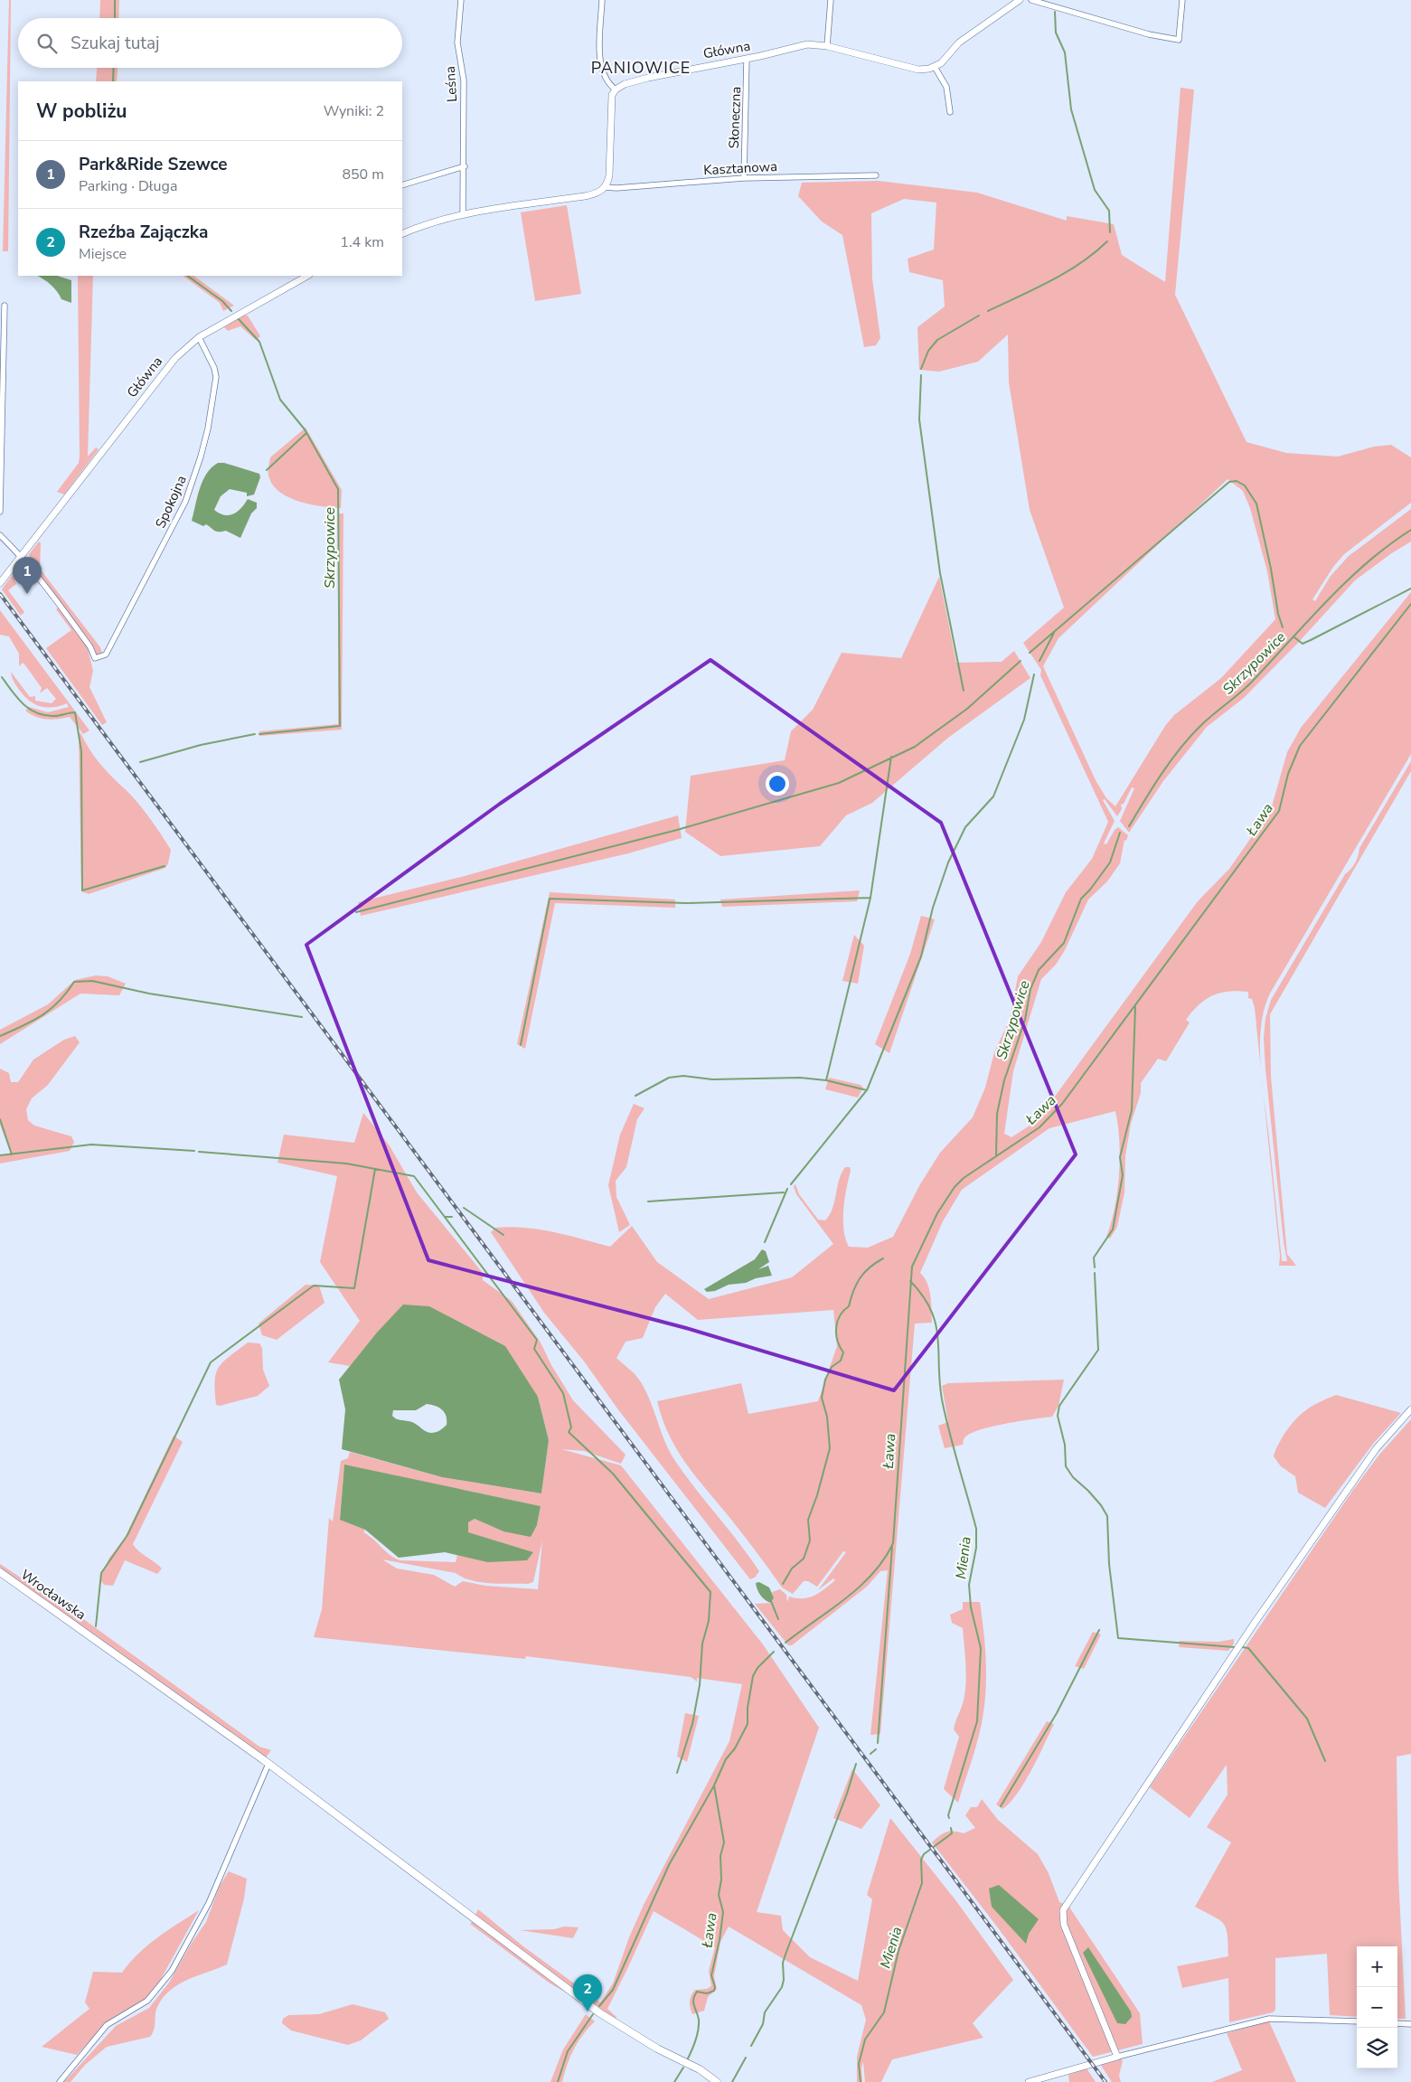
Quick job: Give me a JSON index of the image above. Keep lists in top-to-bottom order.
{
  "streets": {
    "main road": ["Wrocławska"],
    "street": [
      "Główna",
      "Leśna",
      "Słoneczna",
      "Kasztanowa",
      "Spokojna"
    ]
  },
  "crossings": [
    ["Główna", "Słoneczna"],
    ["Główna", "Spokojna"],
    ["Słoneczna", "Kasztanowa"]
  ],
  "districts": ["PANIOWICE"],
  "water": ["Skrzypowice", "Ława", "Mienia"],
  "page": {
    "search": "Szukaj tutaj",
    "heading": ["W pobliżu", "Wyniki: 2"],
    "list": [
      {
        "mark": "1",
        "name": "Park&Ride Szewce",
        "note": "Parking · Długa",
        "value": "850 m"
      },
      {
        "mark": "2",
        "name": "Rzeźba Zajączka",
        "note": "Miejsce",
        "value": "1.4 km"
      }
    ],
    "pins": ["1", "2"],
    "map_buttons": ["+", "−"]
  }
}
